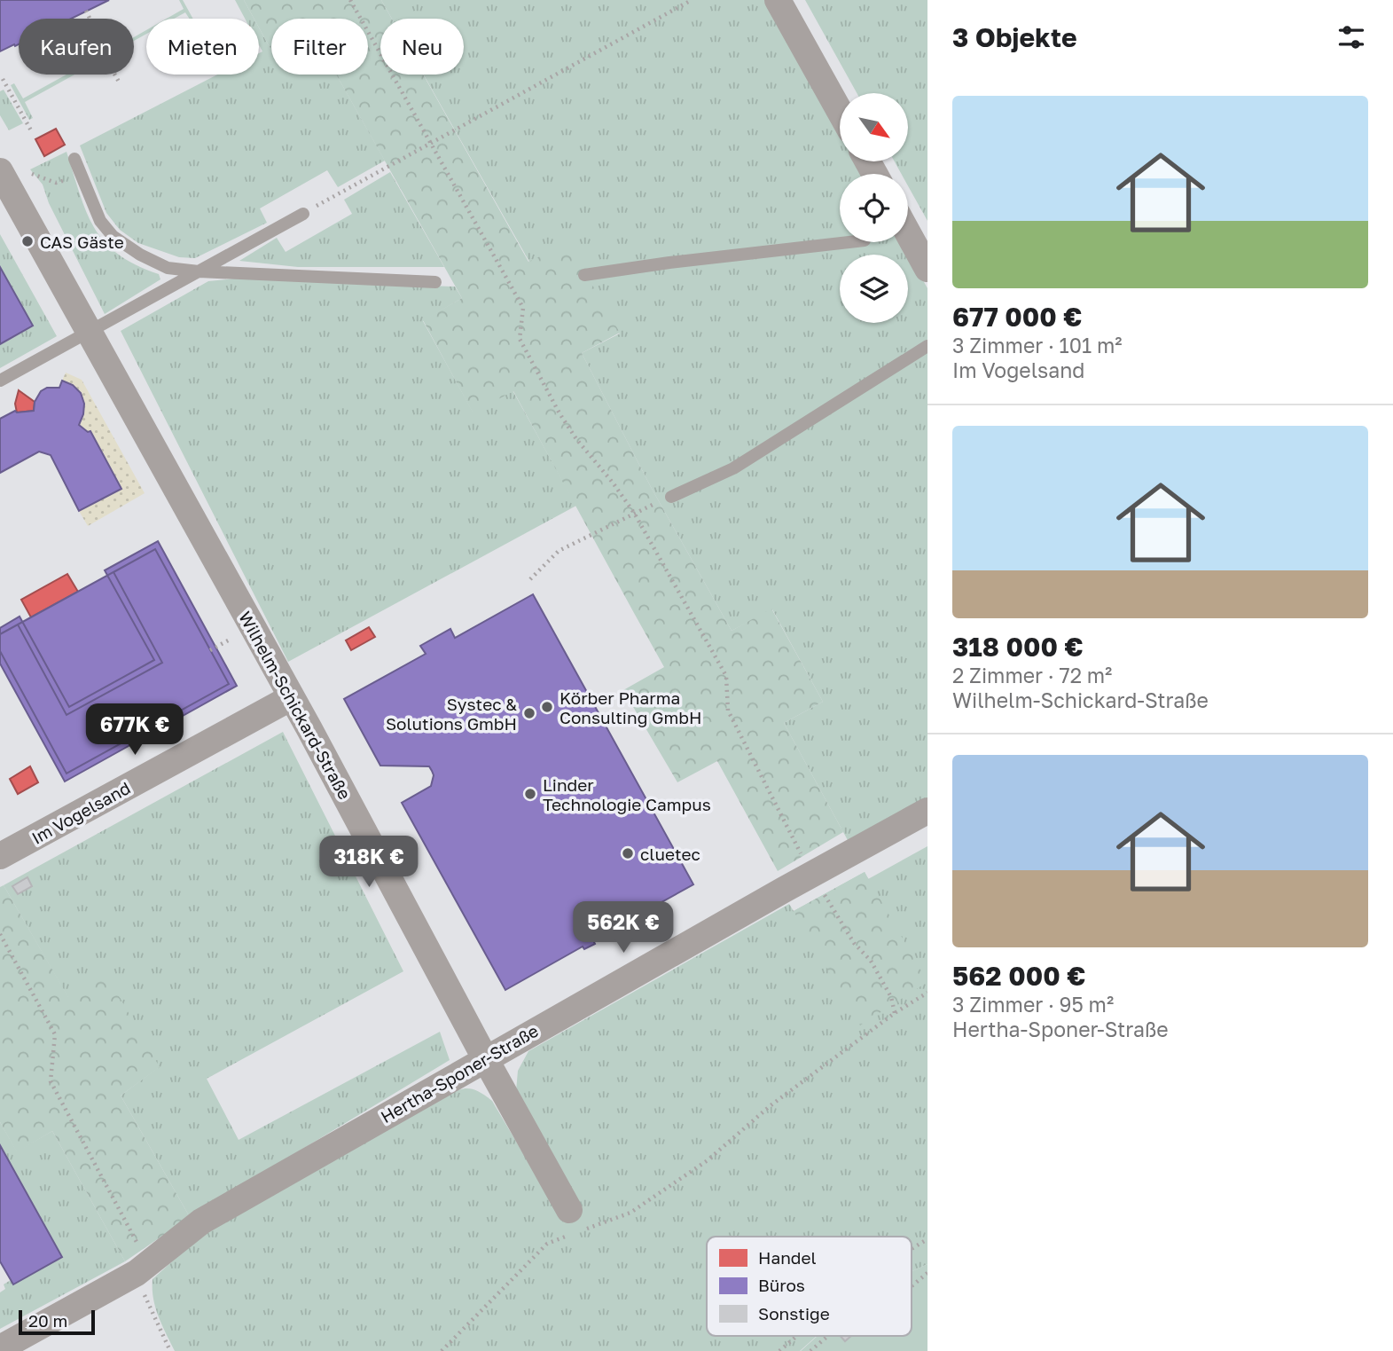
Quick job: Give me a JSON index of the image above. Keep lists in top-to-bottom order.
{
  "streets": {
    "street": ["Wilhelm-Schickard-Straße", "Im Vogelsand", "Hertha-Sponer-Straße"]
  },
  "crossings": [
    ["Wilhelm-Schickard-Straße", "Im Vogelsand"],
    ["Wilhelm-Schickard-Straße", "Hertha-Sponer-Straße"]
  ],
  "places": [
    "CAS Gäste",
    "Körber Pharma Consulting GmbH",
    "Systec & Solutions GmbH",
    "Linder Technologie Campus",
    "cluetec"
  ],
  "legend": ["Handel", "Büros", "Sonstige"],
  "scale_bar": "20 m",
  "north": "bottom right",
  "page": {
    "heading": "3 Objekte",
    "chip": [
      "Kaufen",
      "Mieten",
      "Filter",
      "Neu"
    ],
    "list": [
      {
        "name": "677 000 €",
        "note": "3 Zimmer · 101 m² · Im Vogelsand"
      },
      {
        "name": "318 000 €",
        "note": "2 Zimmer · 72 m² · Wilhelm-Schickard-Straße"
      },
      {
        "name": "562 000 €",
        "note": "3 Zimmer · 95 m² · Hertha-Sponer-Straße"
      }
    ],
    "price": ["677K €", "318K €", "562K €"],
    "scale": "20 m"
  }
}
